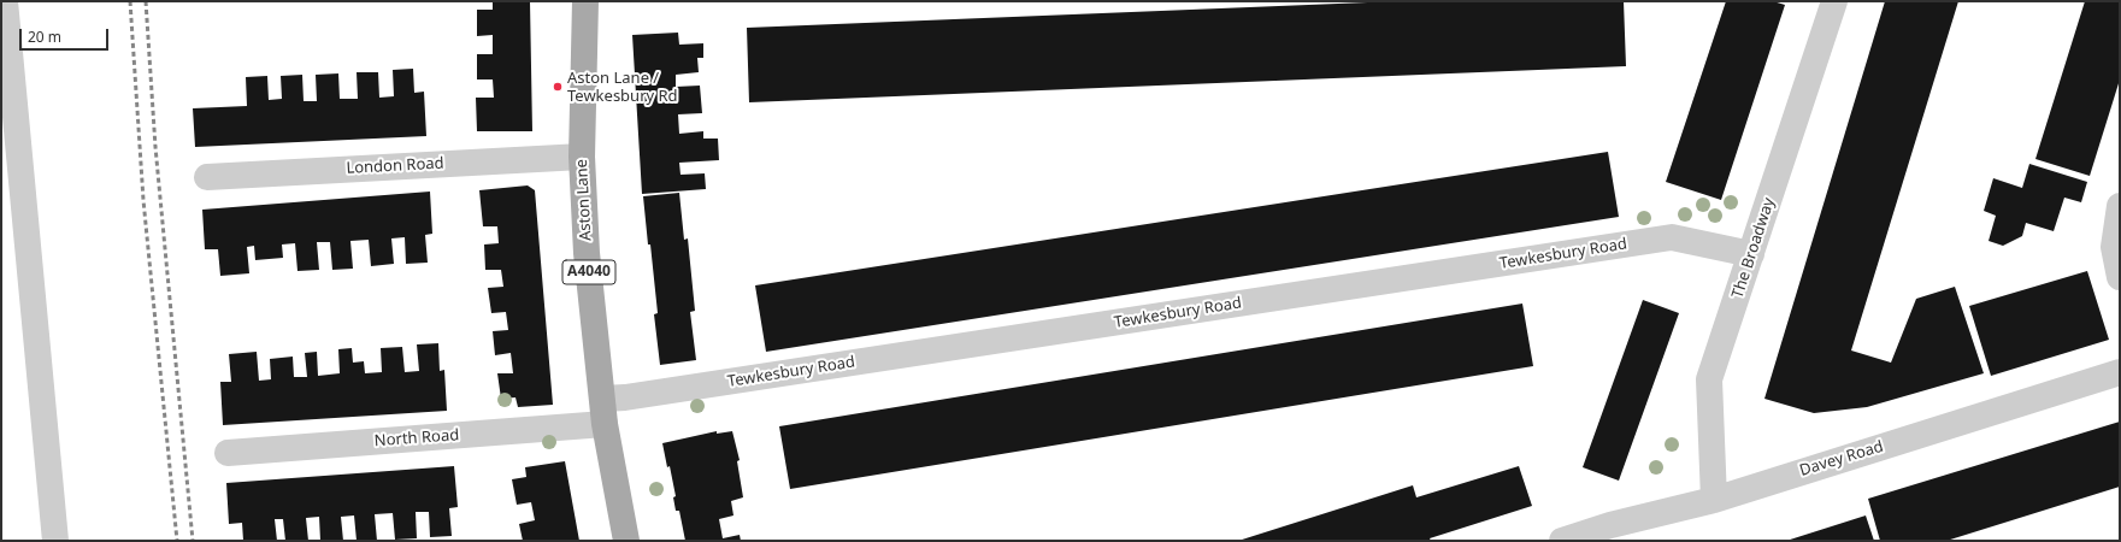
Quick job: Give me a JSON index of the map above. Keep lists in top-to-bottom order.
{
  "streets": {
    "main road": ["Aston Lane", "A4040"],
    "street": [
      "London Road",
      "The Broadway",
      "Tewkesbury Road",
      "North Road",
      "Davey Road"
    ]
  },
  "crossings": [
    ["London Road", "Aston Lane"],
    ["Aston Lane", "Tewkesbury Road"],
    ["Aston Lane", "North Road"],
    ["The Broadway", "Tewkesbury Road"],
    ["The Broadway", "Davey Road"]
  ],
  "places": ["Aston Lane / Tewkesbury Rd"],
  "scale_bar": "20 m"
}
